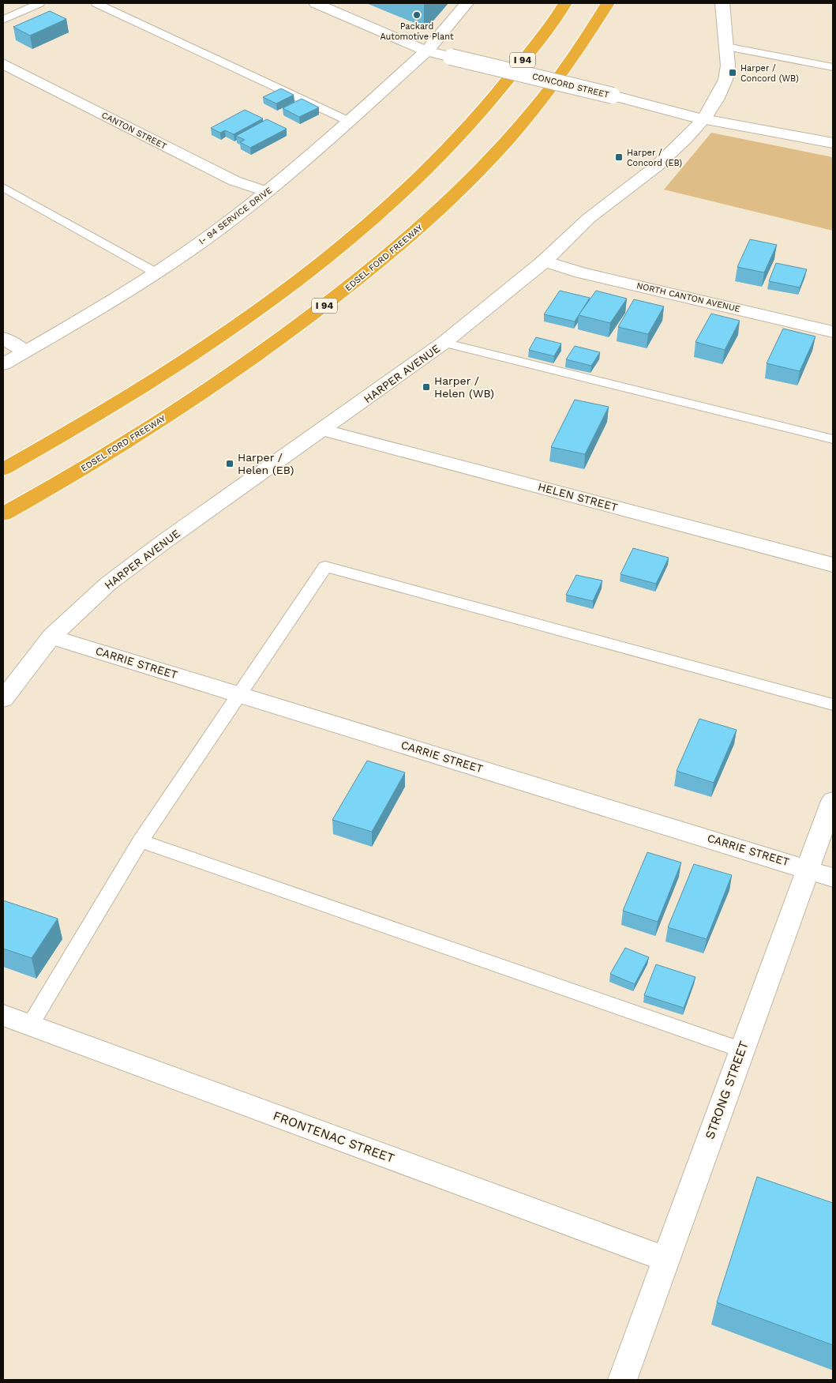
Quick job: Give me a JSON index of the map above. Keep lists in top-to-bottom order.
{
  "streets": {
    "highway": ["I 94", "EDSEL FORD FREEWAY"],
    "street": [
      "CONCORD STREET",
      "CANTON STREET",
      "I- 94 SERVICE DRIVE",
      "NORTH CANTON AVENUE",
      "HARPER AVENUE",
      "HELEN STREET",
      "CARRIE STREET",
      "STRONG STREET",
      "FRONTENAC STREET"
    ]
  },
  "crossings": [
    ["CONCORD STREET", "I- 94 SERVICE DRIVE"],
    ["CONCORD STREET", "HARPER AVENUE"],
    ["CANTON STREET", "I- 94 SERVICE DRIVE"],
    ["NORTH CANTON AVENUE", "HARPER AVENUE"],
    ["HARPER AVENUE", "HELEN STREET"],
    ["HARPER AVENUE", "CARRIE STREET"],
    ["CARRIE STREET", "STRONG STREET"],
    ["STRONG STREET", "FRONTENAC STREET"]
  ],
  "places": {
    "other": ["Packard Automotive Plant"],
    "transit": [
      "Harper / Concord (WB)",
      "Harper / Concord (EB)",
      "Harper / Helen (WB)",
      "Harper / Helen (EB)"
    ]
  }
}
